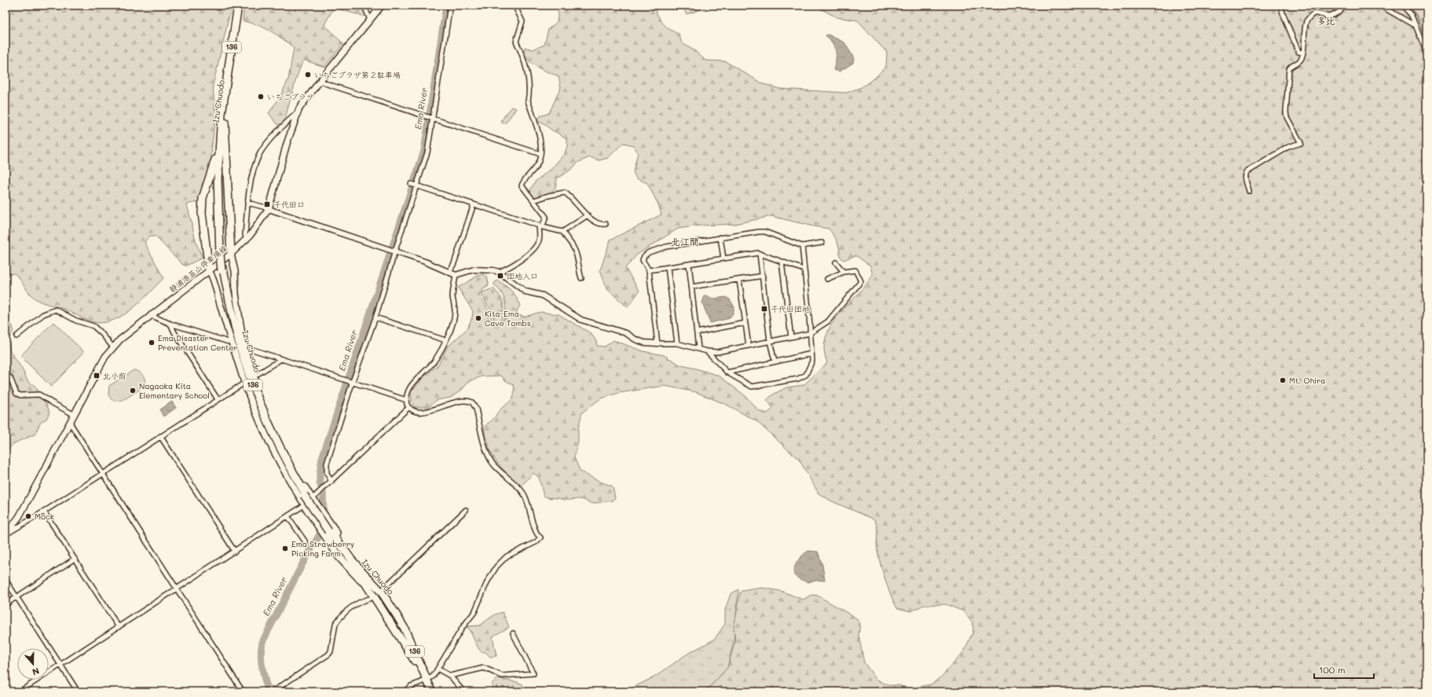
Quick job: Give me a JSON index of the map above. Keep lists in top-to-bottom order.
{
  "streets": {
    "highway": ["136", "Izu Chuodo"],
    "main road": ["静浦港韮山停車場線"]
  },
  "crossings": [
    ["136", "Izu Chuodo"]
  ],
  "districts": ["多比", "北江間"],
  "water": ["Ema River"],
  "places": {
    "other": [
      "いちごプラザ第２駐車場",
      "いちごプラザ",
      "Kita-Ema Cave Tombs",
      "Ema Disaster Preventation Center",
      "Mt. Ohira",
      "Nagaoka Kita Elementary School",
      "Mock",
      "Ema Strawberry Picking Farm"
    ],
    "transit": [
      "千代田口",
      "団地入口",
      "千代田団地",
      "北小前"
    ]
  },
  "scale_bar": "100 m",
  "north": "bottom"
}
